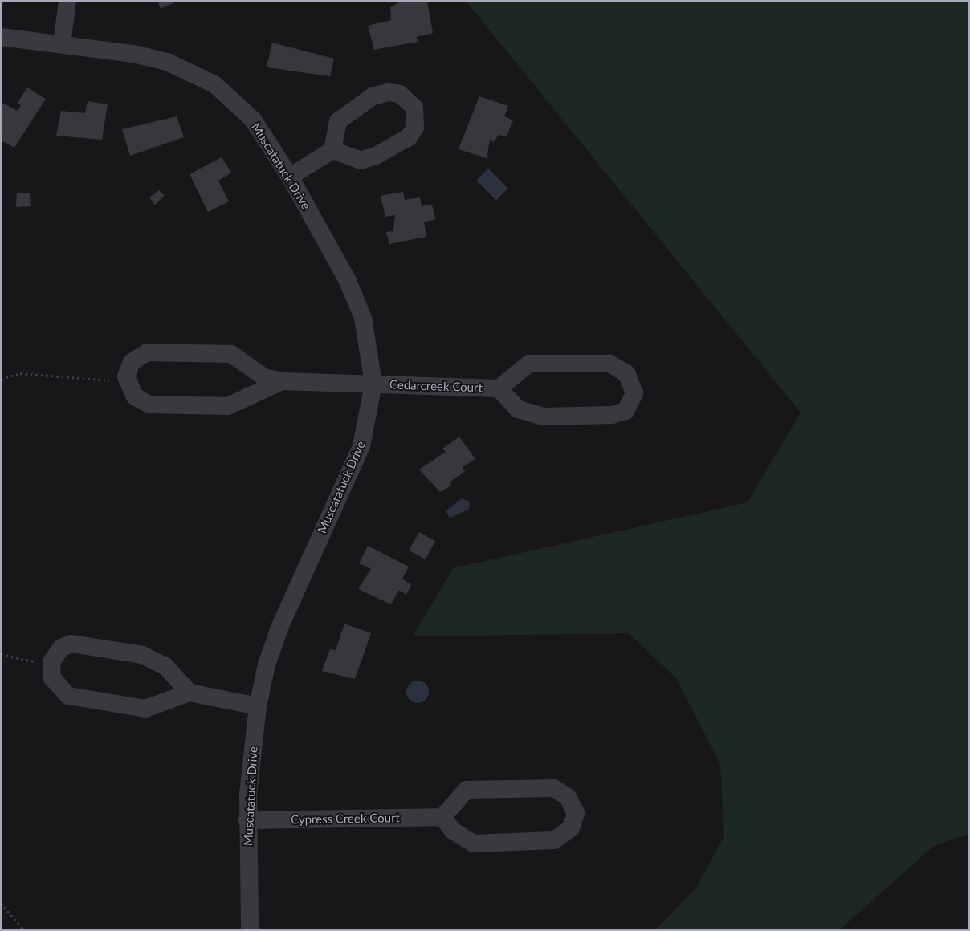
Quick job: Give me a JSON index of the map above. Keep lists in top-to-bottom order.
{
  "streets": {
    "street": ["Muscatatuck Drive", "Cedarcreek Court", "Cypress Creek Court"]
  },
  "crossings": [
    ["Muscatatuck Drive", "Cedarcreek Court"],
    ["Muscatatuck Drive", "Cypress Creek Court"]
  ]
}
